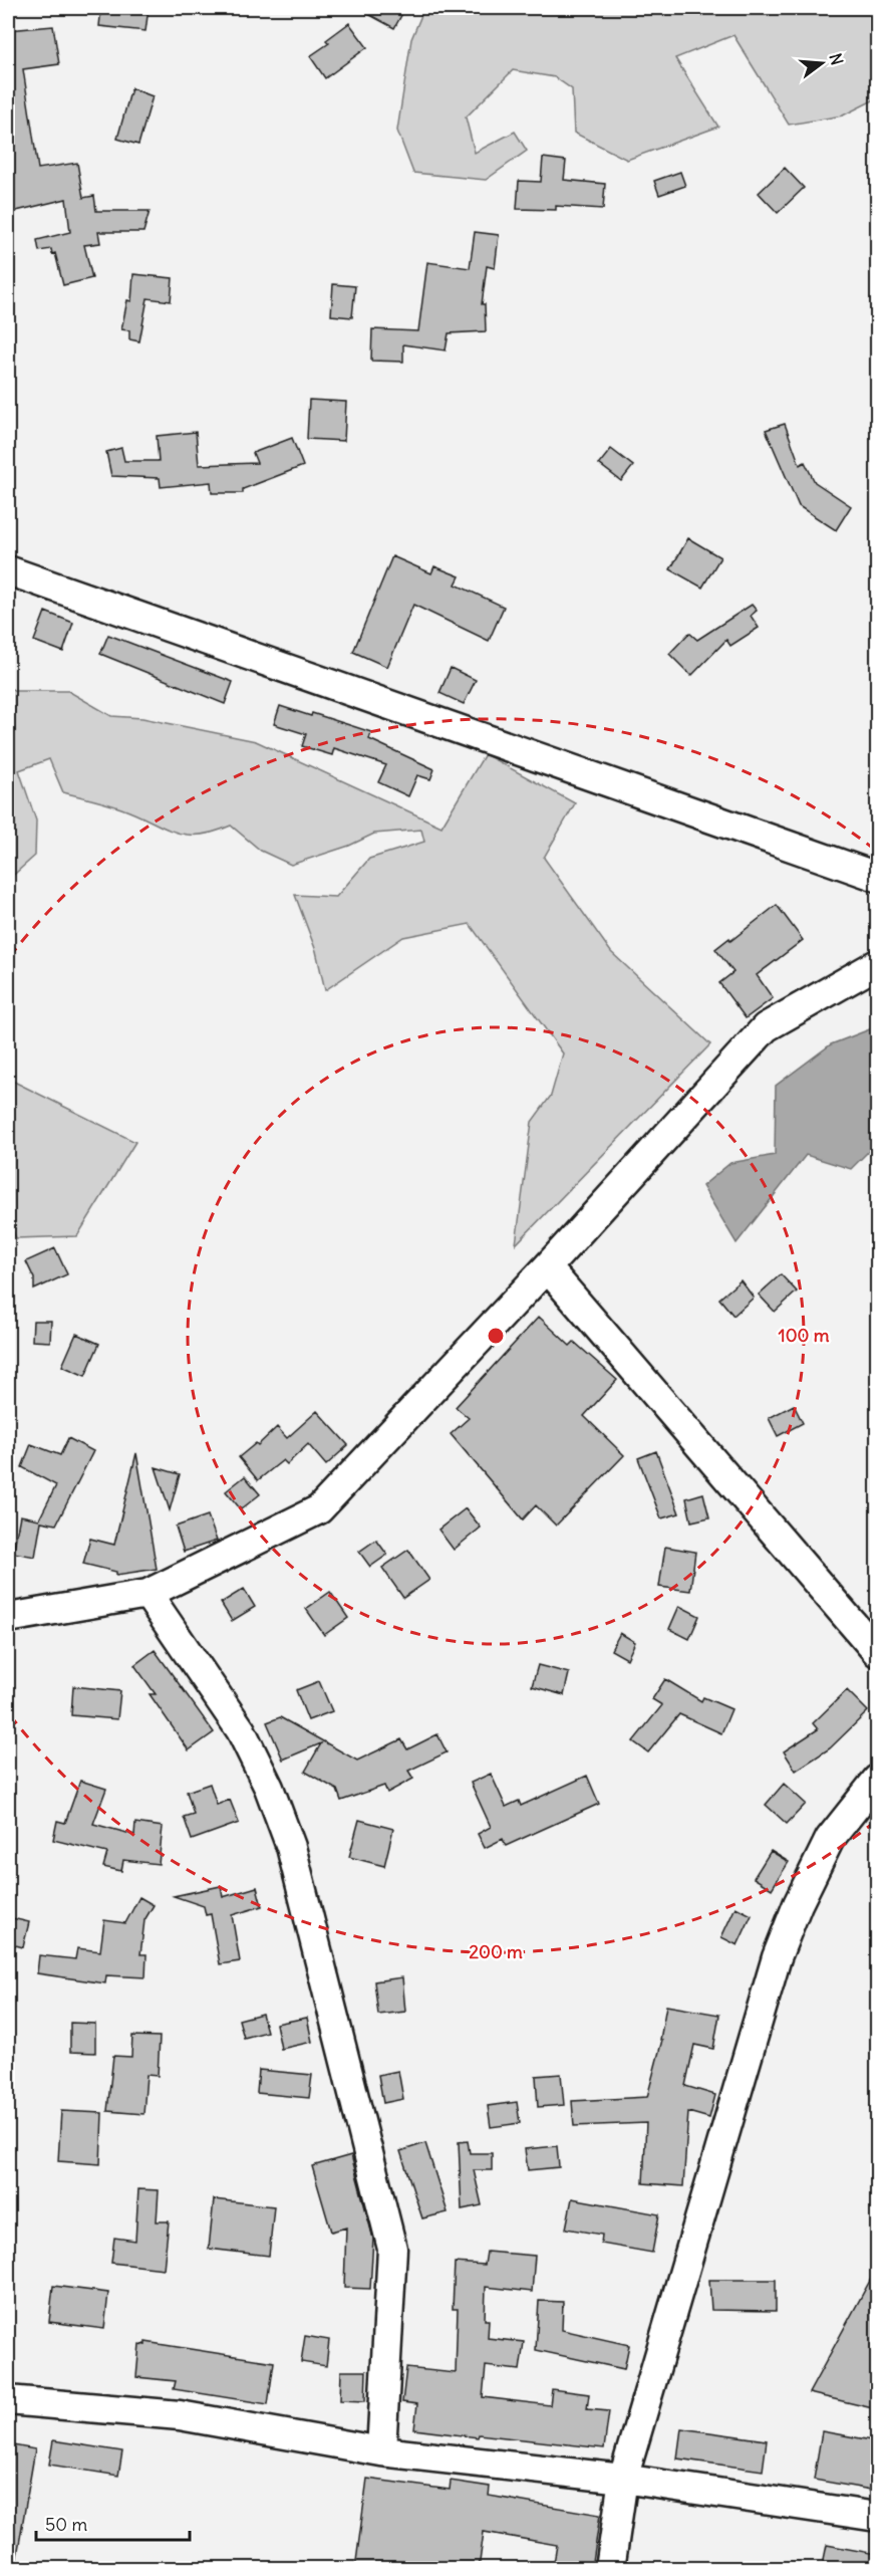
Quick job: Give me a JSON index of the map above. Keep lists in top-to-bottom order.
{
  "scale_bar": "50 m",
  "north": "right",
  "rings": ["100 m", "200 m"]
}
